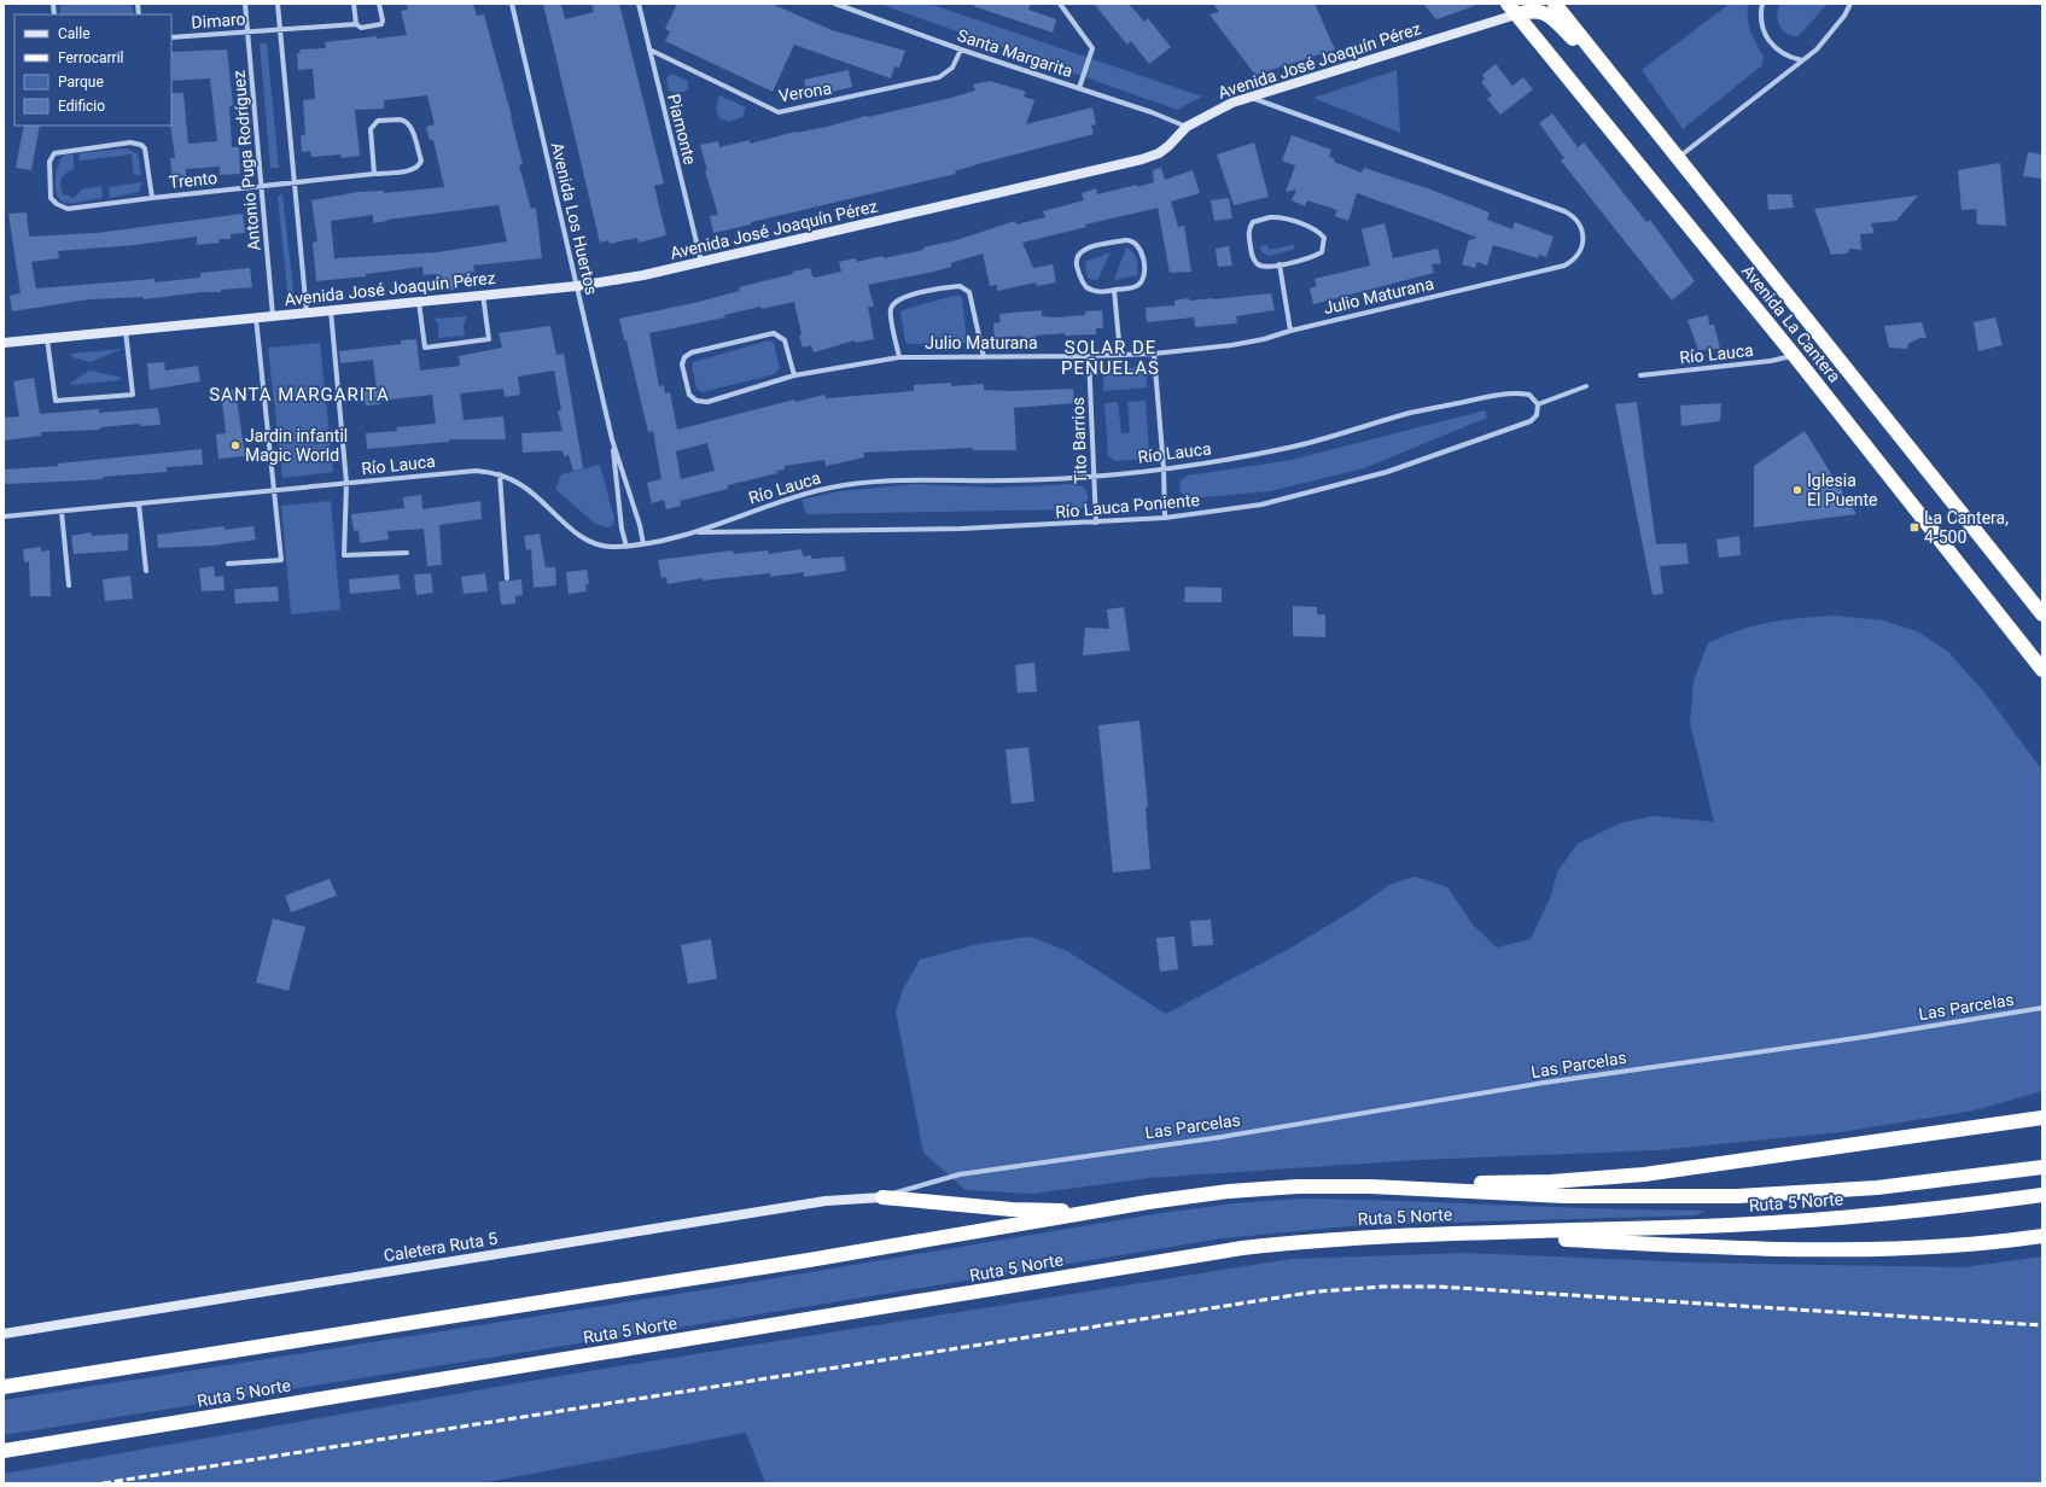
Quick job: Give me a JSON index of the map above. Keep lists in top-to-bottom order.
{
  "streets": {
    "highway": ["Avenida La Cantera", "Ruta 5 Norte"],
    "main road": ["Avenida José Joaquín Pérez", "Caletera Ruta 5"],
    "street": [
      "Dimaro",
      "Santa Margarita",
      "Verona",
      "Piamonte",
      "Antonio Puga Rodríguez",
      "Trento",
      "Avenida Los Huertos",
      "Julio Maturana",
      "Río Lauca",
      "Tito Barrios",
      "Río Lauca Poniente",
      "Las Parcelas"
    ]
  },
  "crossings": [
    ["Dimaro", "Antonio Puga Rodríguez"],
    ["Santa Margarita", "Avenida José Joaquín Pérez"],
    ["Santa Margarita", "Verona"],
    ["Avenida José Joaquín Pérez", "Piamonte"],
    ["Avenida José Joaquín Pérez", "Antonio Puga Rodríguez"],
    ["Avenida José Joaquín Pérez", "Avenida Los Huertos"],
    ["Avenida José Joaquín Pérez", "Julio Maturana"],
    ["Avenida José Joaquín Pérez", "Avenida La Cantera"],
    ["Verona", "Piamonte"],
    ["Antonio Puga Rodríguez", "Trento"],
    ["Avenida Los Huertos", "Río Lauca"],
    ["Julio Maturana", "Tito Barrios"],
    ["Avenida La Cantera", "Río Lauca"],
    ["Río Lauca", "Tito Barrios"],
    ["Río Lauca", "Río Lauca Poniente"],
    ["Tito Barrios", "Río Lauca Poniente"],
    ["Las Parcelas", "Caletera Ruta 5"]
  ],
  "districts": ["SOLAR DE PEÑUELAS", "SANTA MARGARITA"],
  "places": {
    "other": ["Jardin infantil Magic World", "Iglesia El Puente"],
    "transit": ["La Cantera, 4-500"]
  },
  "legend": [
    "Calle",
    "Ferrocarril",
    "Parque",
    "Edificio"
  ]
}
